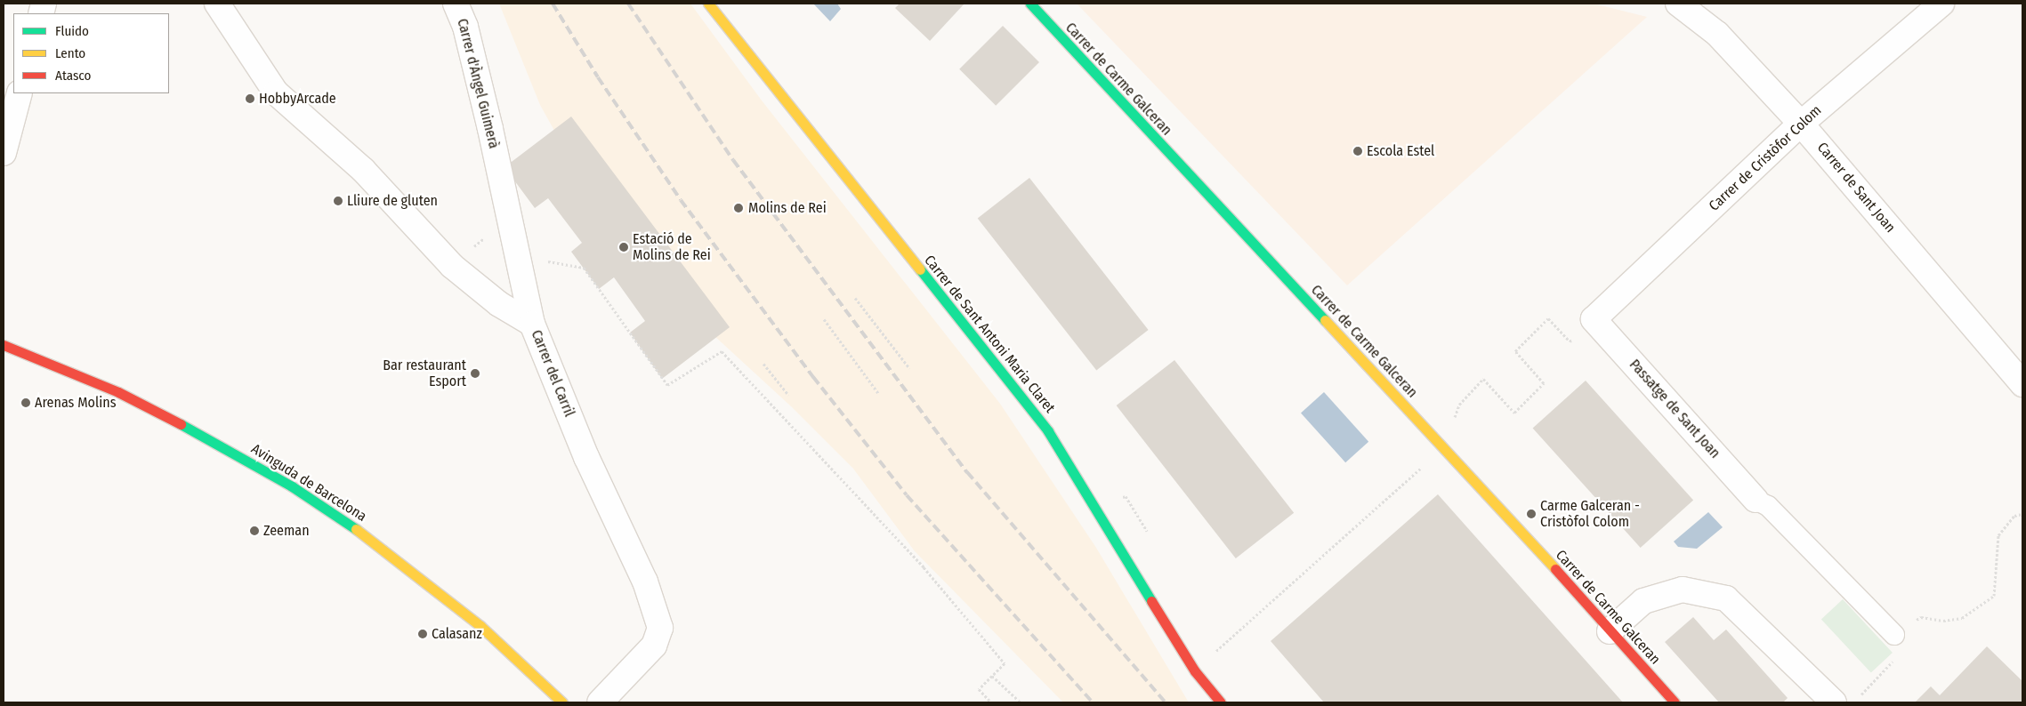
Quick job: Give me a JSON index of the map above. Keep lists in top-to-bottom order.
{
  "streets": {
    "street": [
      "Carrer de Carme Galceran",
      "Carrer d'Àngel Guimerà",
      "Carrer de Cristòfor Colom",
      "Carrer de Sant Joan",
      "Carrer de Sant Antoni Maria Claret",
      "Carrer del Carril",
      "Passatge de Sant Joan",
      "Avinguda de Barcelona"
    ]
  },
  "crossings": [
    ["Carrer d'Àngel Guimerà", "Carrer del Carril"],
    ["Carrer de Cristòfor Colom", "Carrer de Sant Joan"],
    ["Carrer de Cristòfor Colom", "Passatge de Sant Joan"]
  ],
  "places": [
    "HobbyArcade",
    "Escola Estel",
    "Lliure de gluten",
    "Molins de Rei",
    "Estació de Molins de Rei",
    "Bar restaurant Esport",
    "Arenas Molins",
    "Carme Galceran - Cristòfol Colom",
    "Zeeman",
    "Calasanz"
  ],
  "legend": ["Fluido", "Lento", "Atasco"]
}
